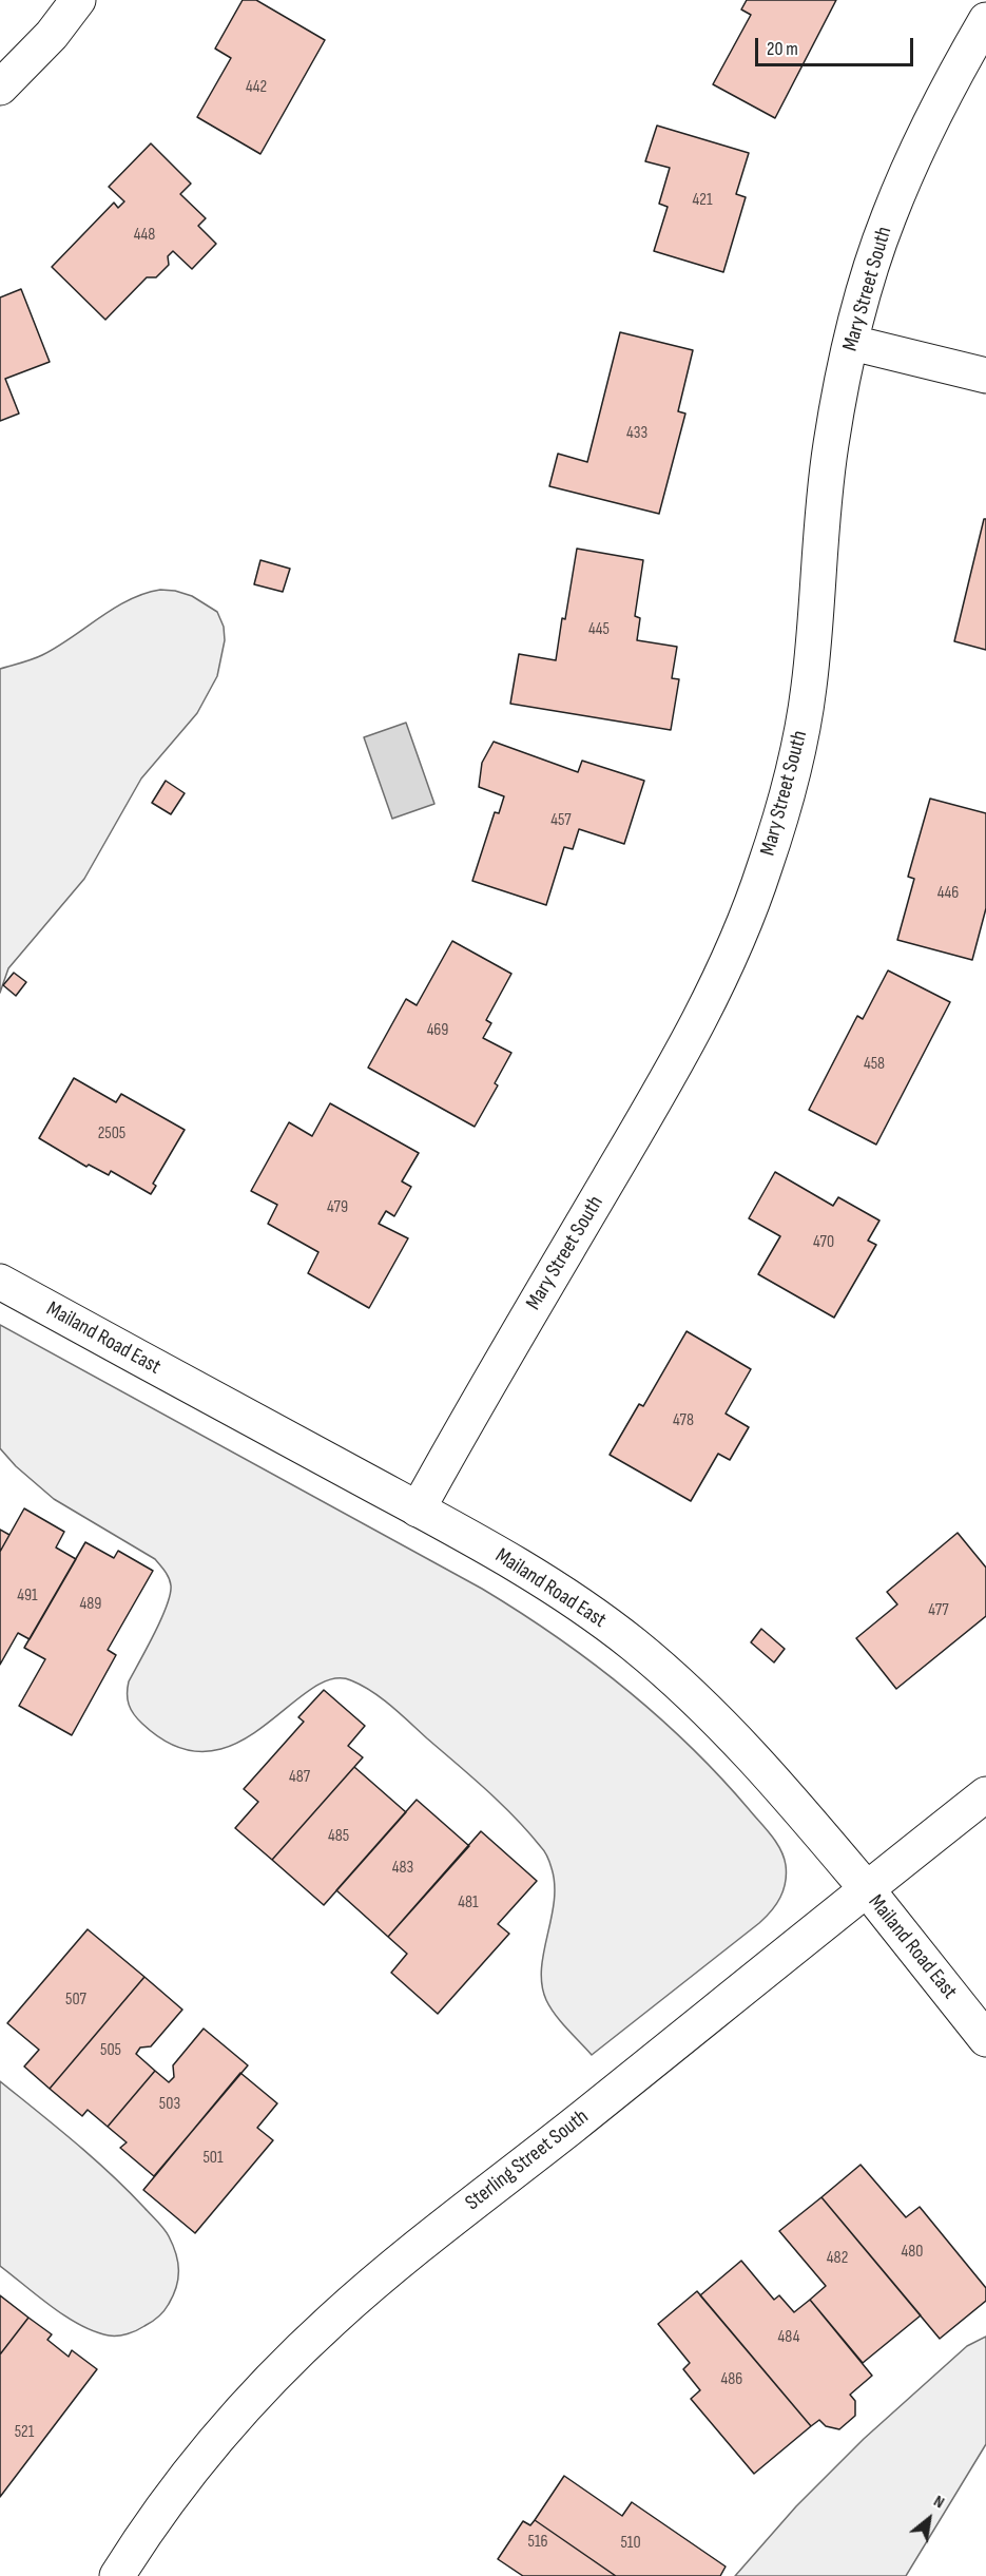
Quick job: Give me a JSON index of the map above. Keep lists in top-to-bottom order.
{
  "streets": {
    "street": ["Mary Street South", "Mailand Road East", "Sterling Street South"]
  },
  "crossings": [
    ["Mary Street South", "Mailand Road East"],
    ["Mailand Road East", "Sterling Street South"]
  ],
  "house_numbers": [
    "442",
    "421",
    "448",
    "433",
    "445",
    "457",
    "446",
    "469",
    "458",
    "2505",
    "479",
    "470",
    "478",
    "491",
    "489",
    "477",
    "487",
    "485",
    "483",
    "481",
    "507",
    "505",
    "503",
    "501",
    "480",
    "482",
    "484",
    "486",
    "521",
    "516",
    "510"
  ],
  "scale_bar": "20 m",
  "north": "top right"
}
